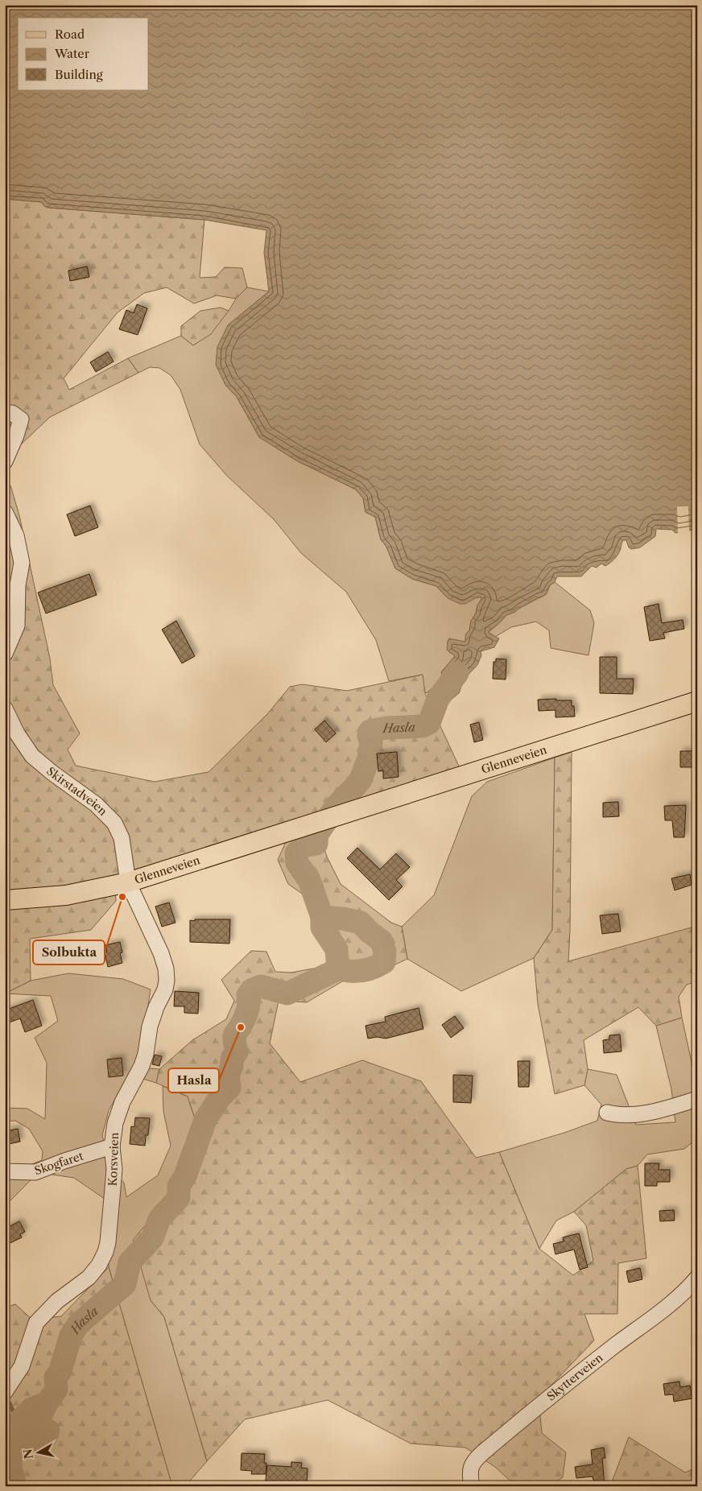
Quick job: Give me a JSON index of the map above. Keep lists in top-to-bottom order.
{
  "streets": {
    "main road": ["Glenneveien"],
    "street": [
      "Skirstadveien",
      "Korsveien",
      "Skogfaret",
      "Skytterveien"
    ]
  },
  "crossings": [
    ["Glenneveien", "Skirstadveien"],
    ["Glenneveien", "Korsveien"],
    ["Skirstadveien", "Korsveien"],
    ["Korsveien", "Skogfaret"]
  ],
  "water": ["Hasla"],
  "places": ["Solbukta", "Hasla"],
  "legend": ["Road", "Water", "Building"],
  "north": "left"
}
